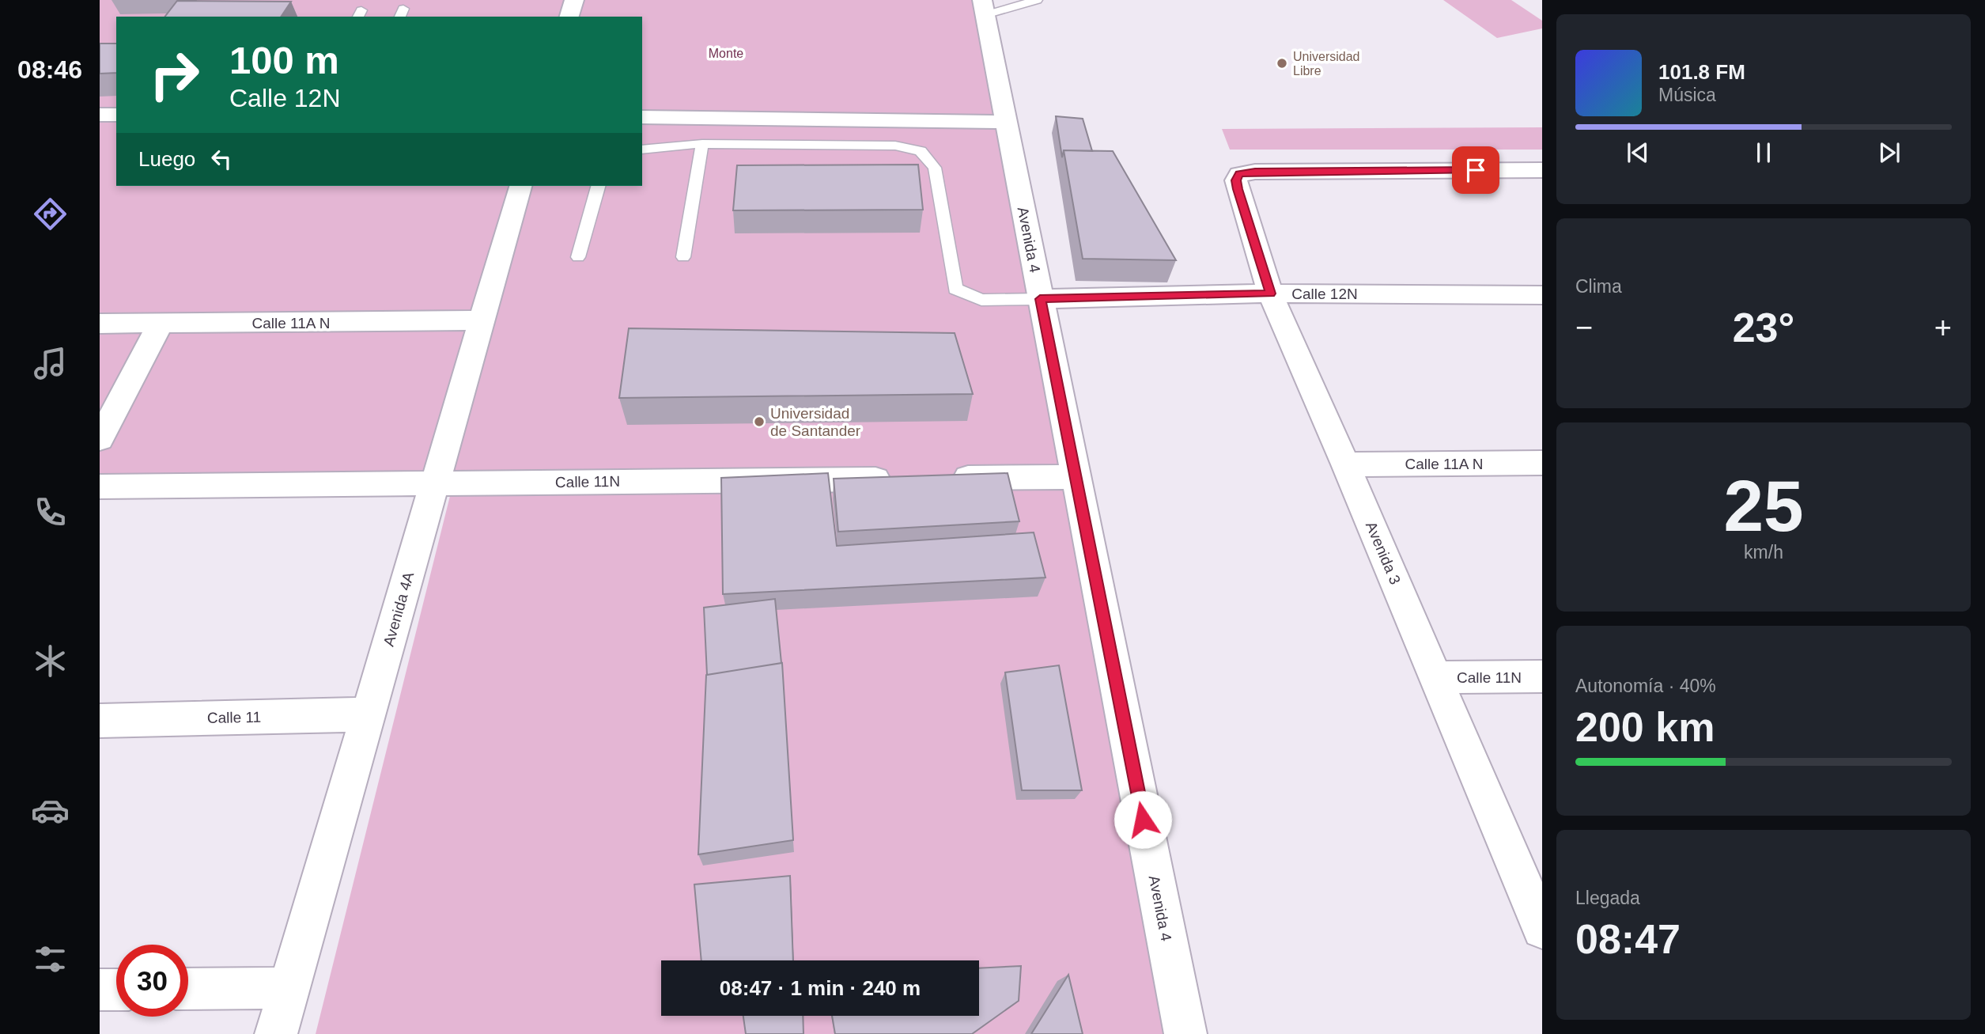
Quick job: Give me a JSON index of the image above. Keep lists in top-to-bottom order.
{
  "streets": {
    "street": [
      "Avenida 4",
      "Calle 12N",
      "Calle 11A N",
      "Calle 11N",
      "Avenida 3",
      "Avenida 4A",
      "Calle 11"
    ]
  },
  "crossings": [
    ["Avenida 4", "Calle 12N"],
    ["Calle 12N", "Avenida 3"],
    ["Calle 11A N", "Avenida 3"],
    ["Calle 11A N", "Avenida 4A"],
    ["Calle 11N", "Avenida 3"],
    ["Calle 11N", "Avenida 4A"],
    ["Avenida 4A", "Calle 11"]
  ],
  "parks": ["Monte"],
  "places": ["Universidad Libre", "Universidad de Santander"],
  "page": {
    "tabs": "08:46",
    "turn": ["100 m", "Calle 12N"],
    "song": ["101.8 FM", "Música"],
    "then": "Luego",
    "tile": [
      "Clima",
      ["25", "km/h"],
      ["Autonomía · 40%", "200 km"],
      ["Llegada", "08:47"]
    ],
    "heat": ["−", "23°", "+"],
    "limit": "30",
    "trip": "08:47 · 1 min · 240 m"
  }
}
